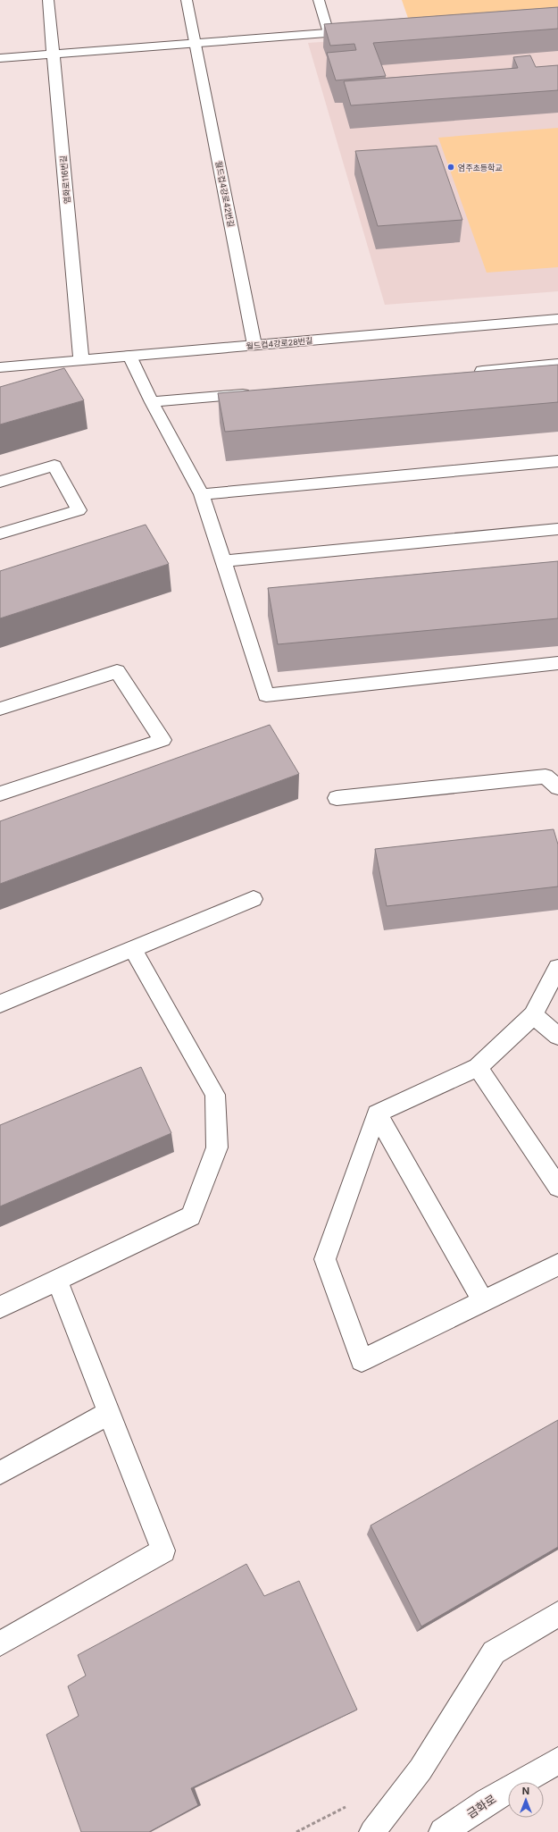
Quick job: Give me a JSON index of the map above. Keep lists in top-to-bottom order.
{
  "streets": {
    "street": ["염화로116번길", "월드컵4강로28번길", "금화로"],
    "lane": ["월드컵4강로42번길"]
  },
  "crossings": [
    ["염화로116번길", "월드컵4강로28번길"],
    ["월드컵4강로42번길", "월드컵4강로28번길"]
  ],
  "places": ["염주초등학교"],
  "north": "top"
}
